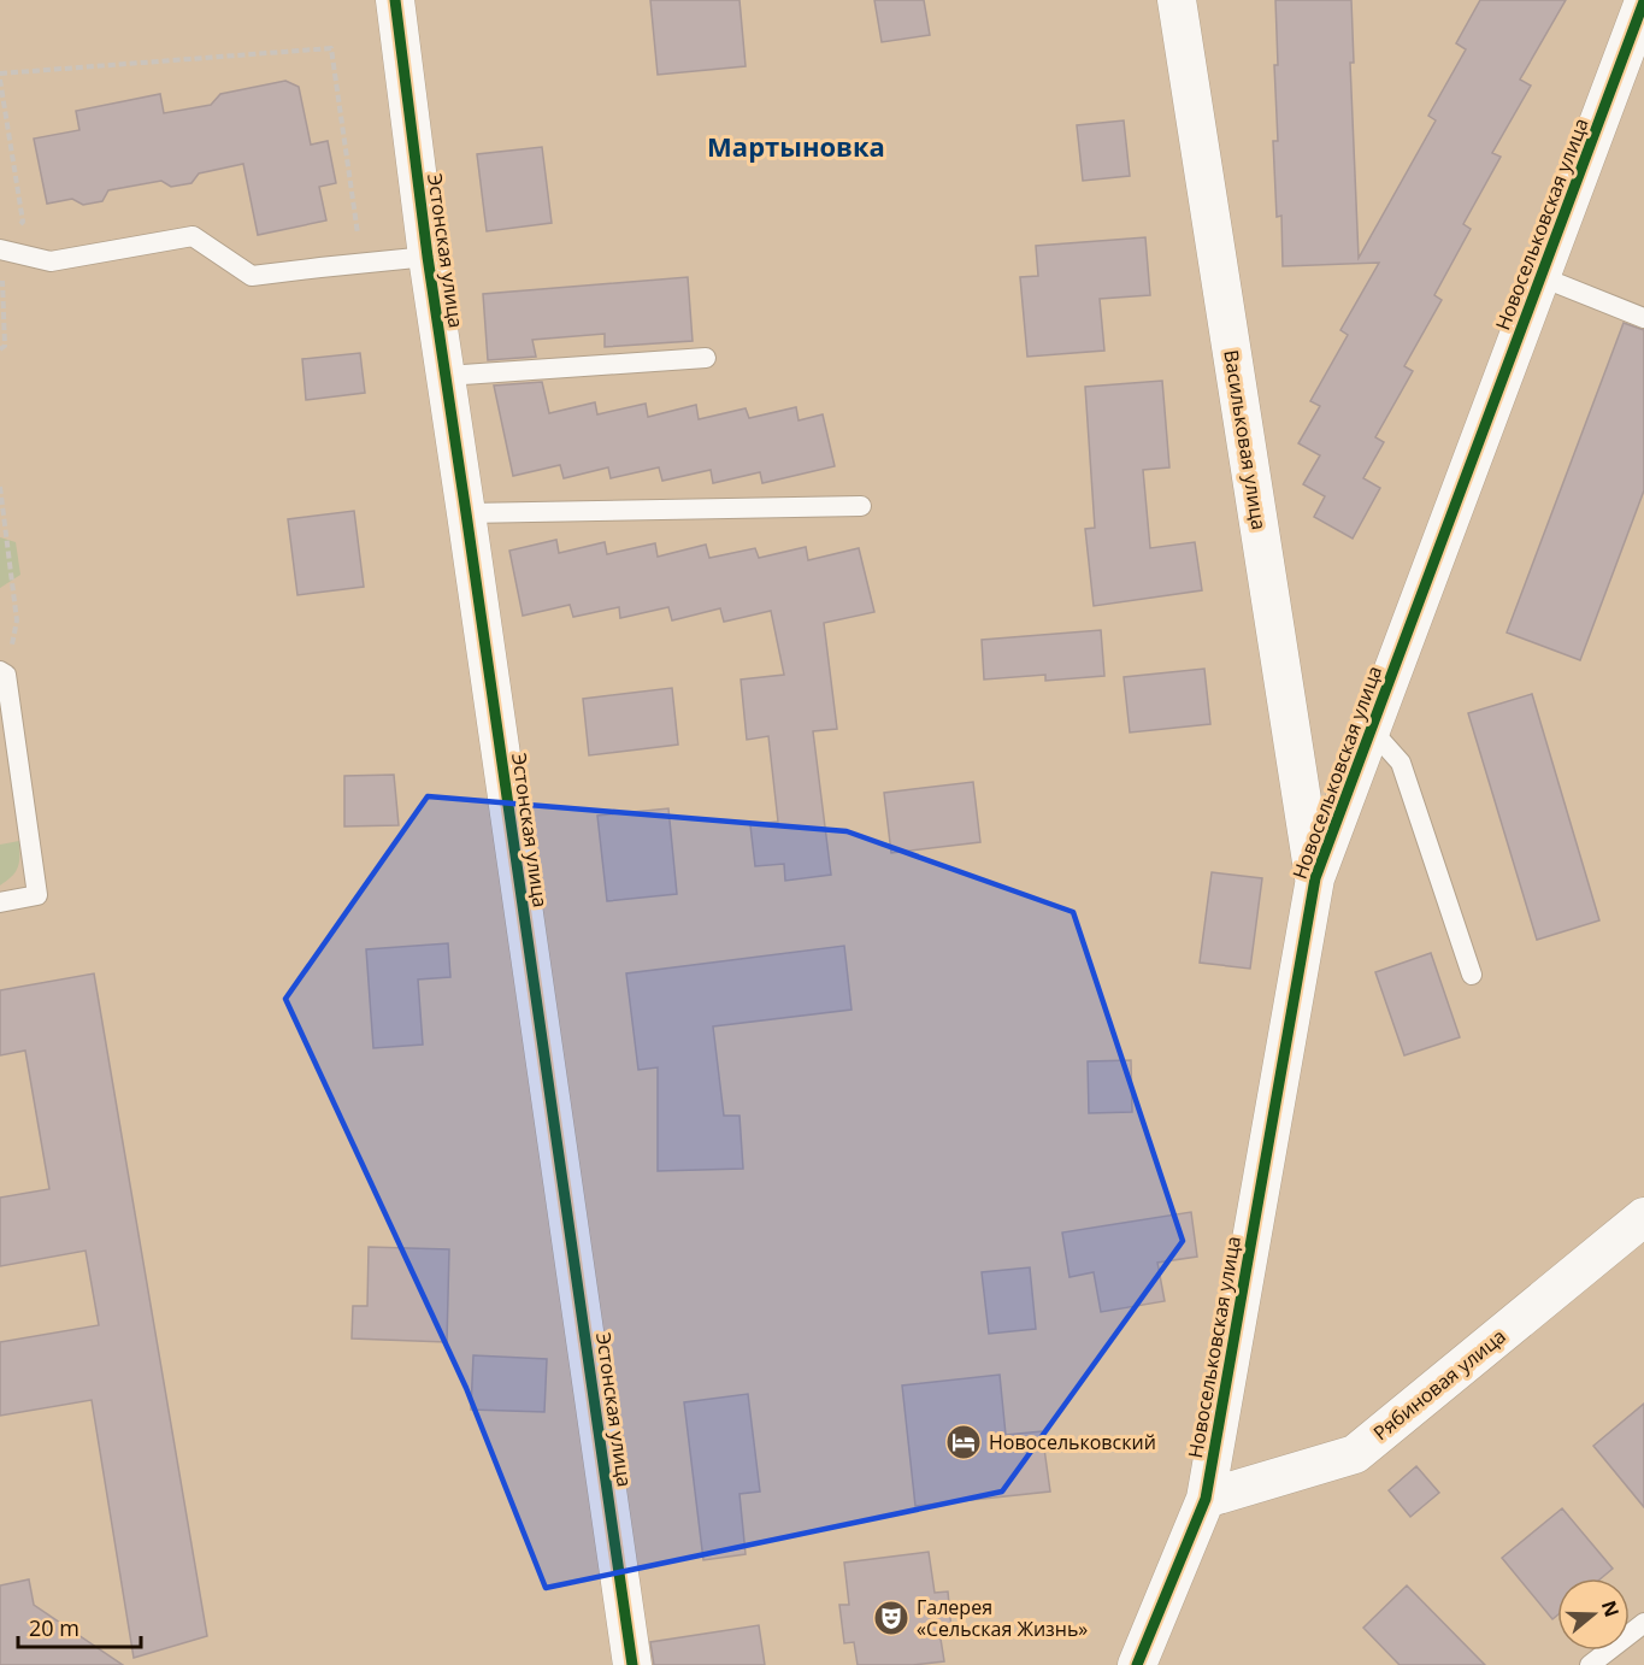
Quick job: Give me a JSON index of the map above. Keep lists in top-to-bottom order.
{
  "streets": {
    "street": [
      "Новосельковская улица",
      "Эстонская улица",
      "Васильковая улица",
      "Рябиновая улица"
    ]
  },
  "crossings": [
    ["Новосельковская улица", "Васильковая улица"],
    ["Новосельковская улица", "Рябиновая улица"]
  ],
  "districts": ["Мартыновка"],
  "places": {
    "hotel": ["Новосельковский"],
    "theatre": ["Галерея «Сельская Жизнь»"]
  },
  "scale_bar": "20 m",
  "north": "right"
}
